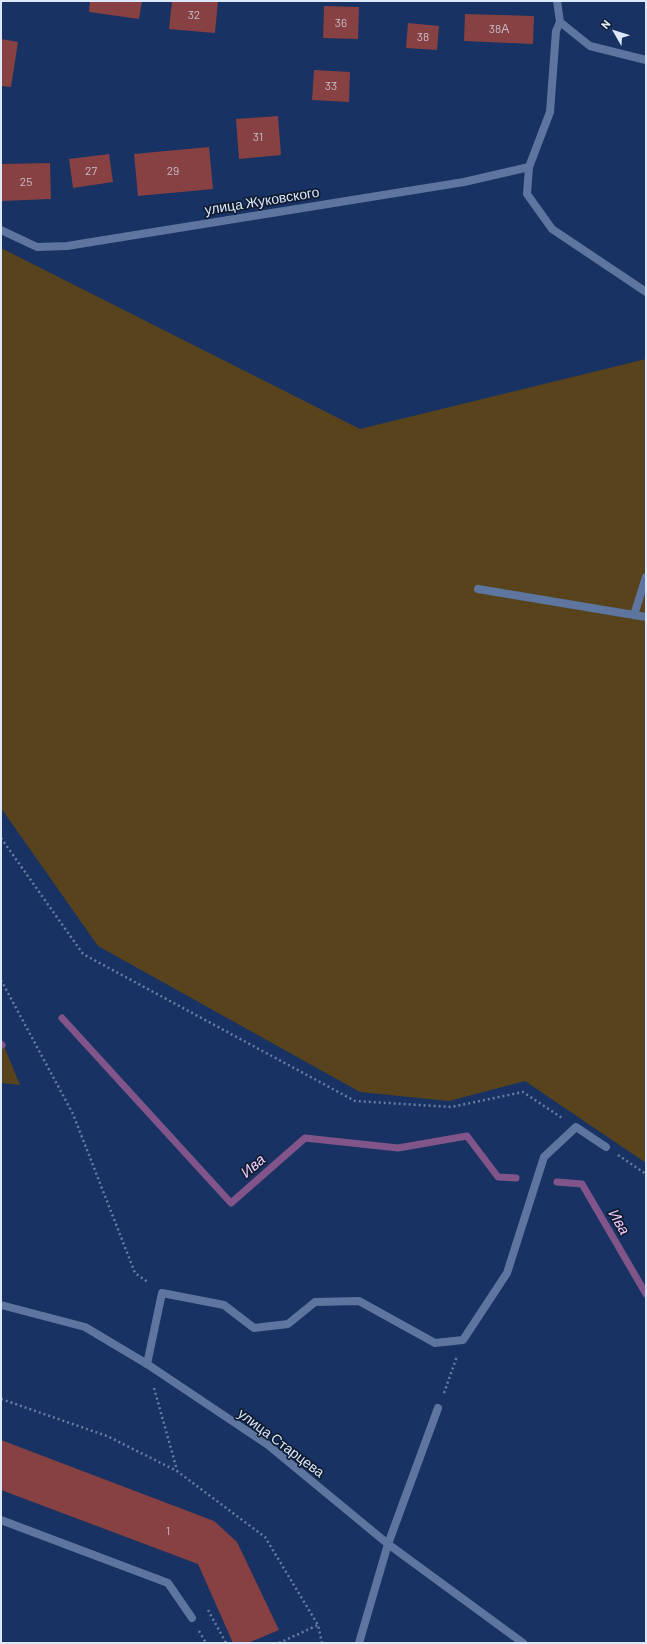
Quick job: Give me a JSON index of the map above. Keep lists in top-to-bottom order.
{
  "streets": {
    "street": ["улица Жуковского", "улица Старцева"]
  },
  "water": ["Ива"],
  "house_numbers": [
    "32",
    "36",
    "38А",
    "38",
    "33",
    "31",
    "27",
    "29",
    "25",
    "1"
  ],
  "north": "top left"
}
